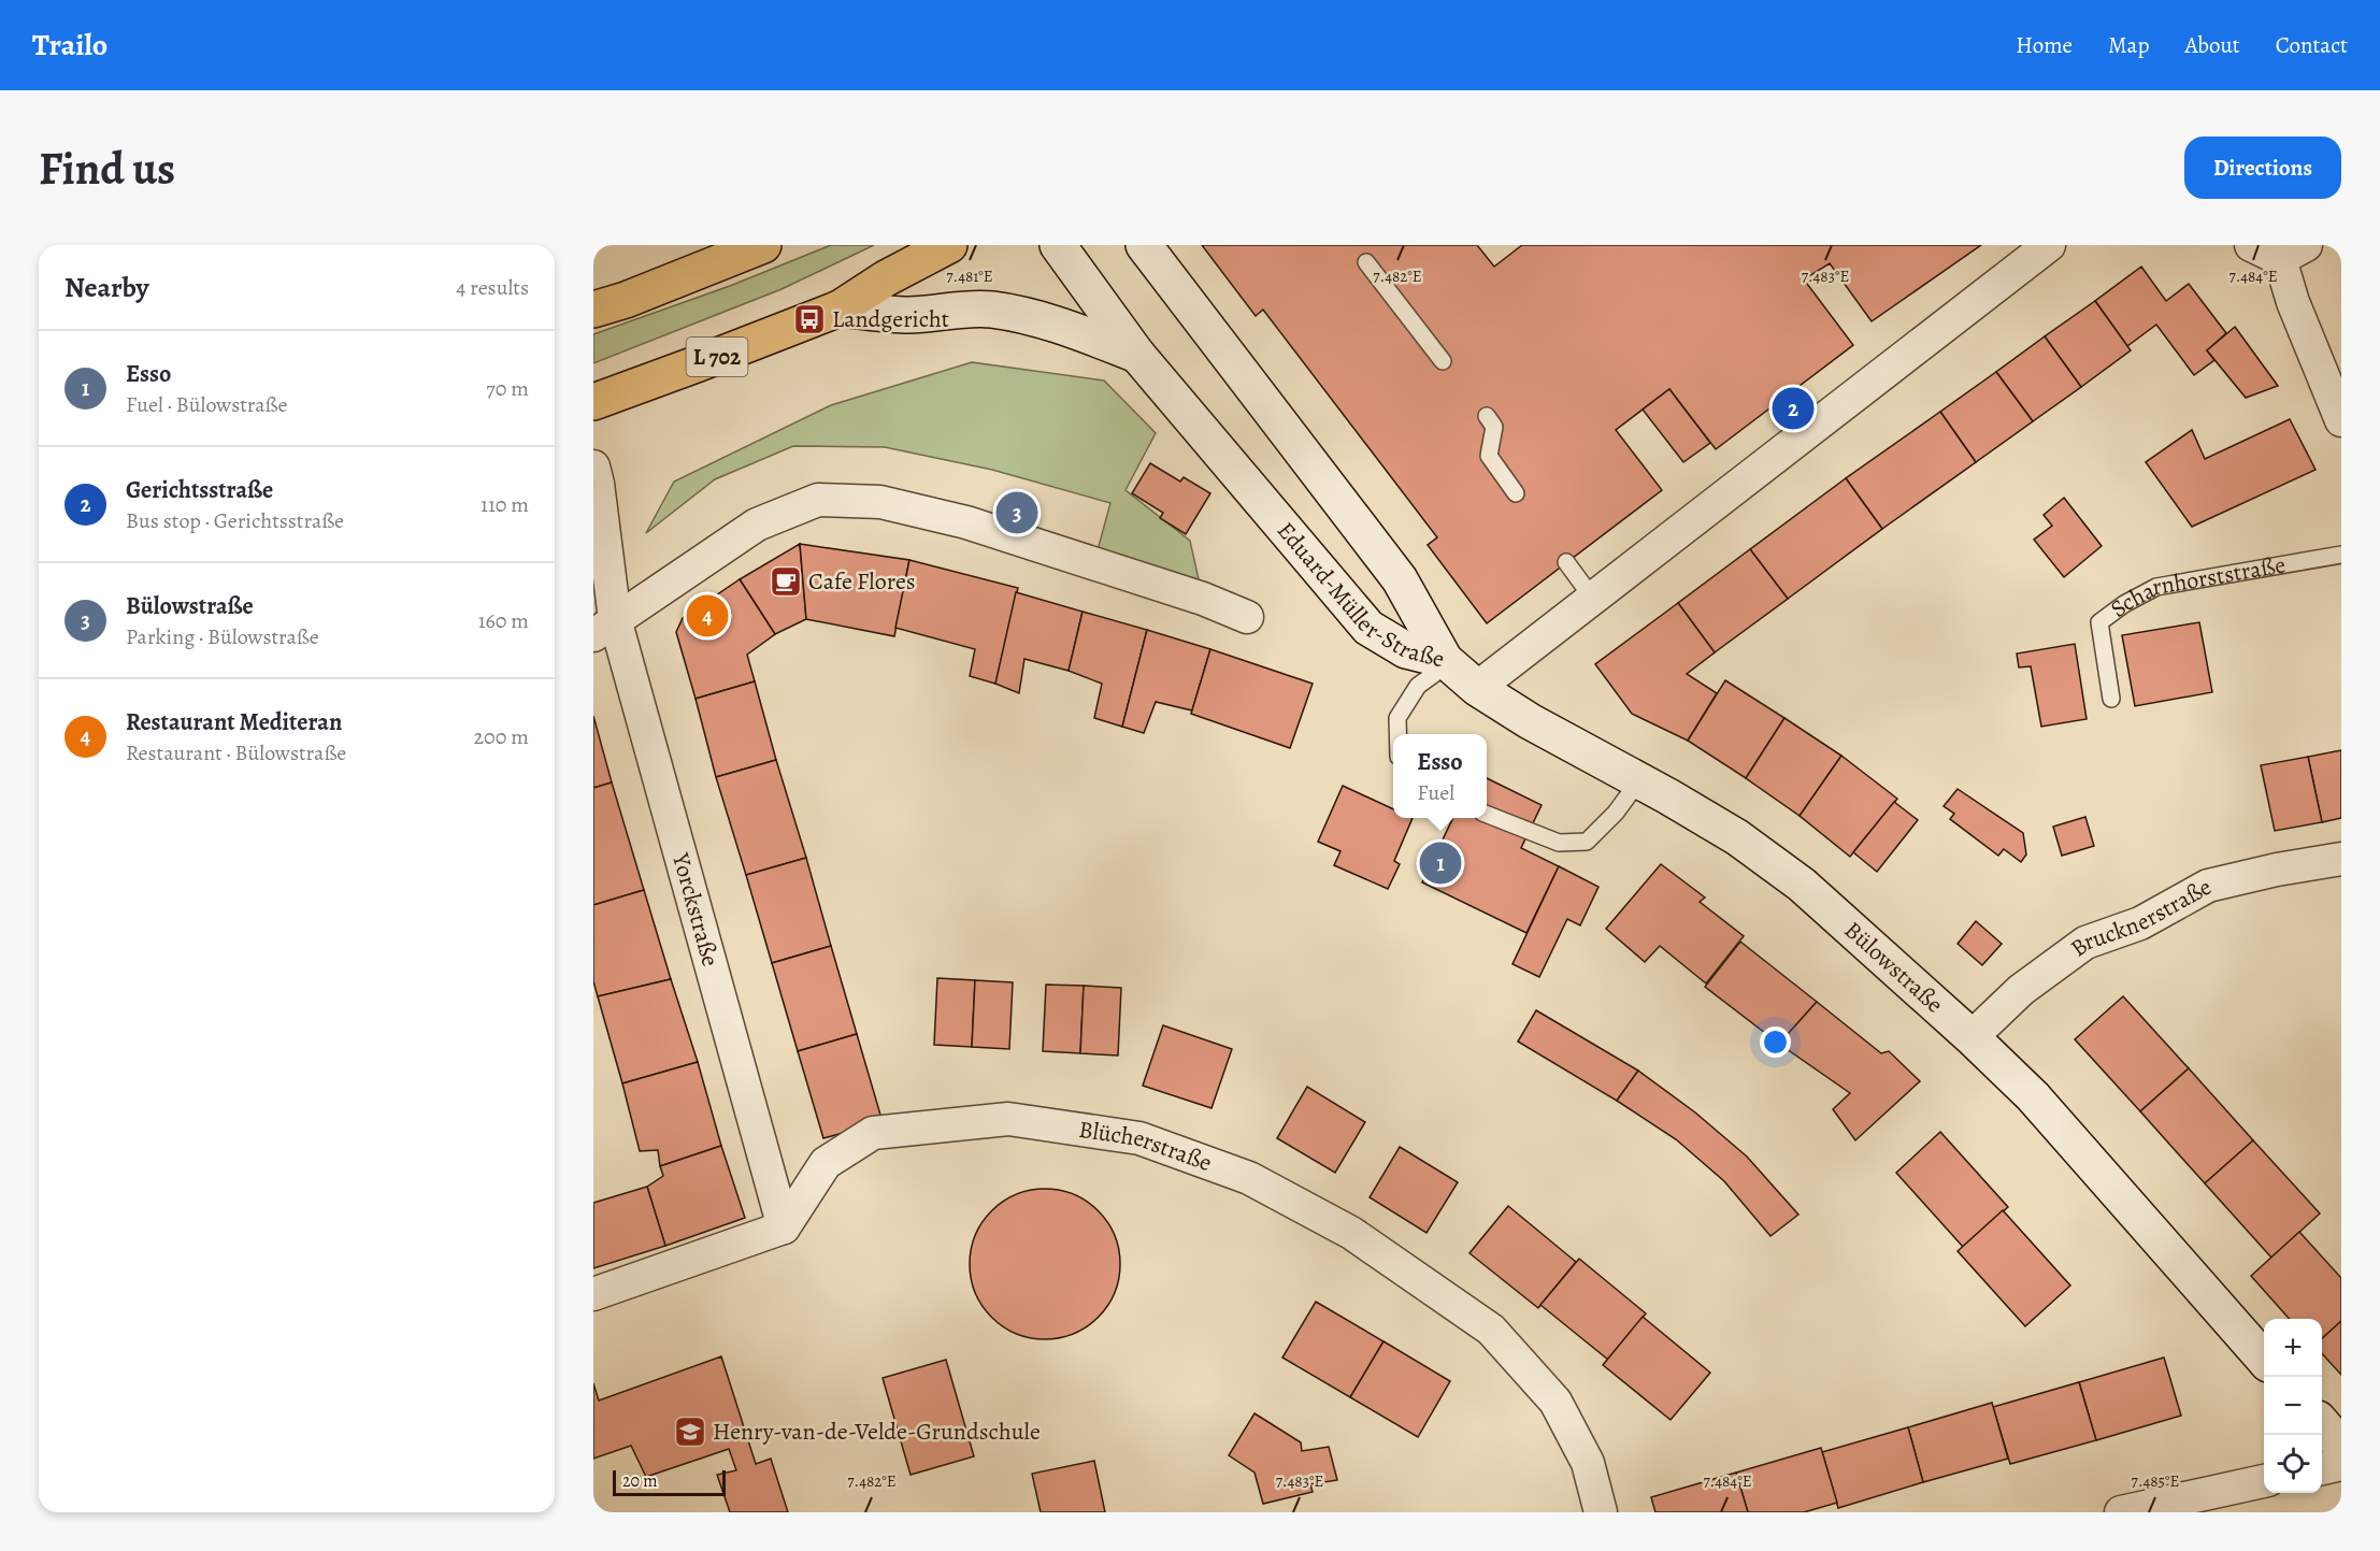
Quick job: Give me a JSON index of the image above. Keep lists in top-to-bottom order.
{
  "streets": {
    "main road": ["L 702", "Eduard-Müller-Straße", "Bülowstraße"],
    "street": ["Yorckstraße", "Brucknerstraße", "Blücherstraße"],
    "lane": ["Scharnhorststraße"]
  },
  "crossings": [
    ["L 702", "Eduard-Müller-Straße"],
    ["Eduard-Müller-Straße", "Bülowstraße"],
    ["Yorckstraße", "Blücherstraße"],
    ["Brucknerstraße", "Bülowstraße"]
  ],
  "places": {
    "bus stop": ["Landgericht"],
    "cafe": ["Cafe Flores"],
    "school or university": ["Henry-van-de-Velde-Grundschule"]
  },
  "scale_bar": "20 m",
  "page": {
    "header": "Trailo",
    "nav": [
      "Home",
      "Map",
      "About",
      "Contact"
    ],
    "buttons": "Directions",
    "title": "Find us",
    "heading": ["Nearby", "4 results"],
    "list": [
      {
        "mark": "1",
        "name": "Esso",
        "note": "Fuel · Bülowstraße",
        "value": "70 m"
      },
      {
        "mark": "2",
        "name": "Gerichtsstraße",
        "note": "Bus stop · Gerichtsstraße",
        "value": "110 m"
      },
      {
        "mark": "3",
        "name": "Bülowstraße",
        "note": "Parking · Bülowstraße",
        "value": "160 m"
      },
      {
        "mark": "4",
        "name": "Restaurant Mediteran",
        "note": "Restaurant · Bülowstraße",
        "value": "200 m"
      }
    ],
    "pins": [
      "2",
      "3",
      "4",
      "1"
    ],
    "popup": ["Esso", "Fuel"],
    "map_buttons": ["+", "−"],
    "scale": "20 m"
  },
  "coordinates": [
    "7.481°E",
    "7.482°E",
    "7.483°E",
    "7.484°E",
    "7.485°E"
  ]
}
